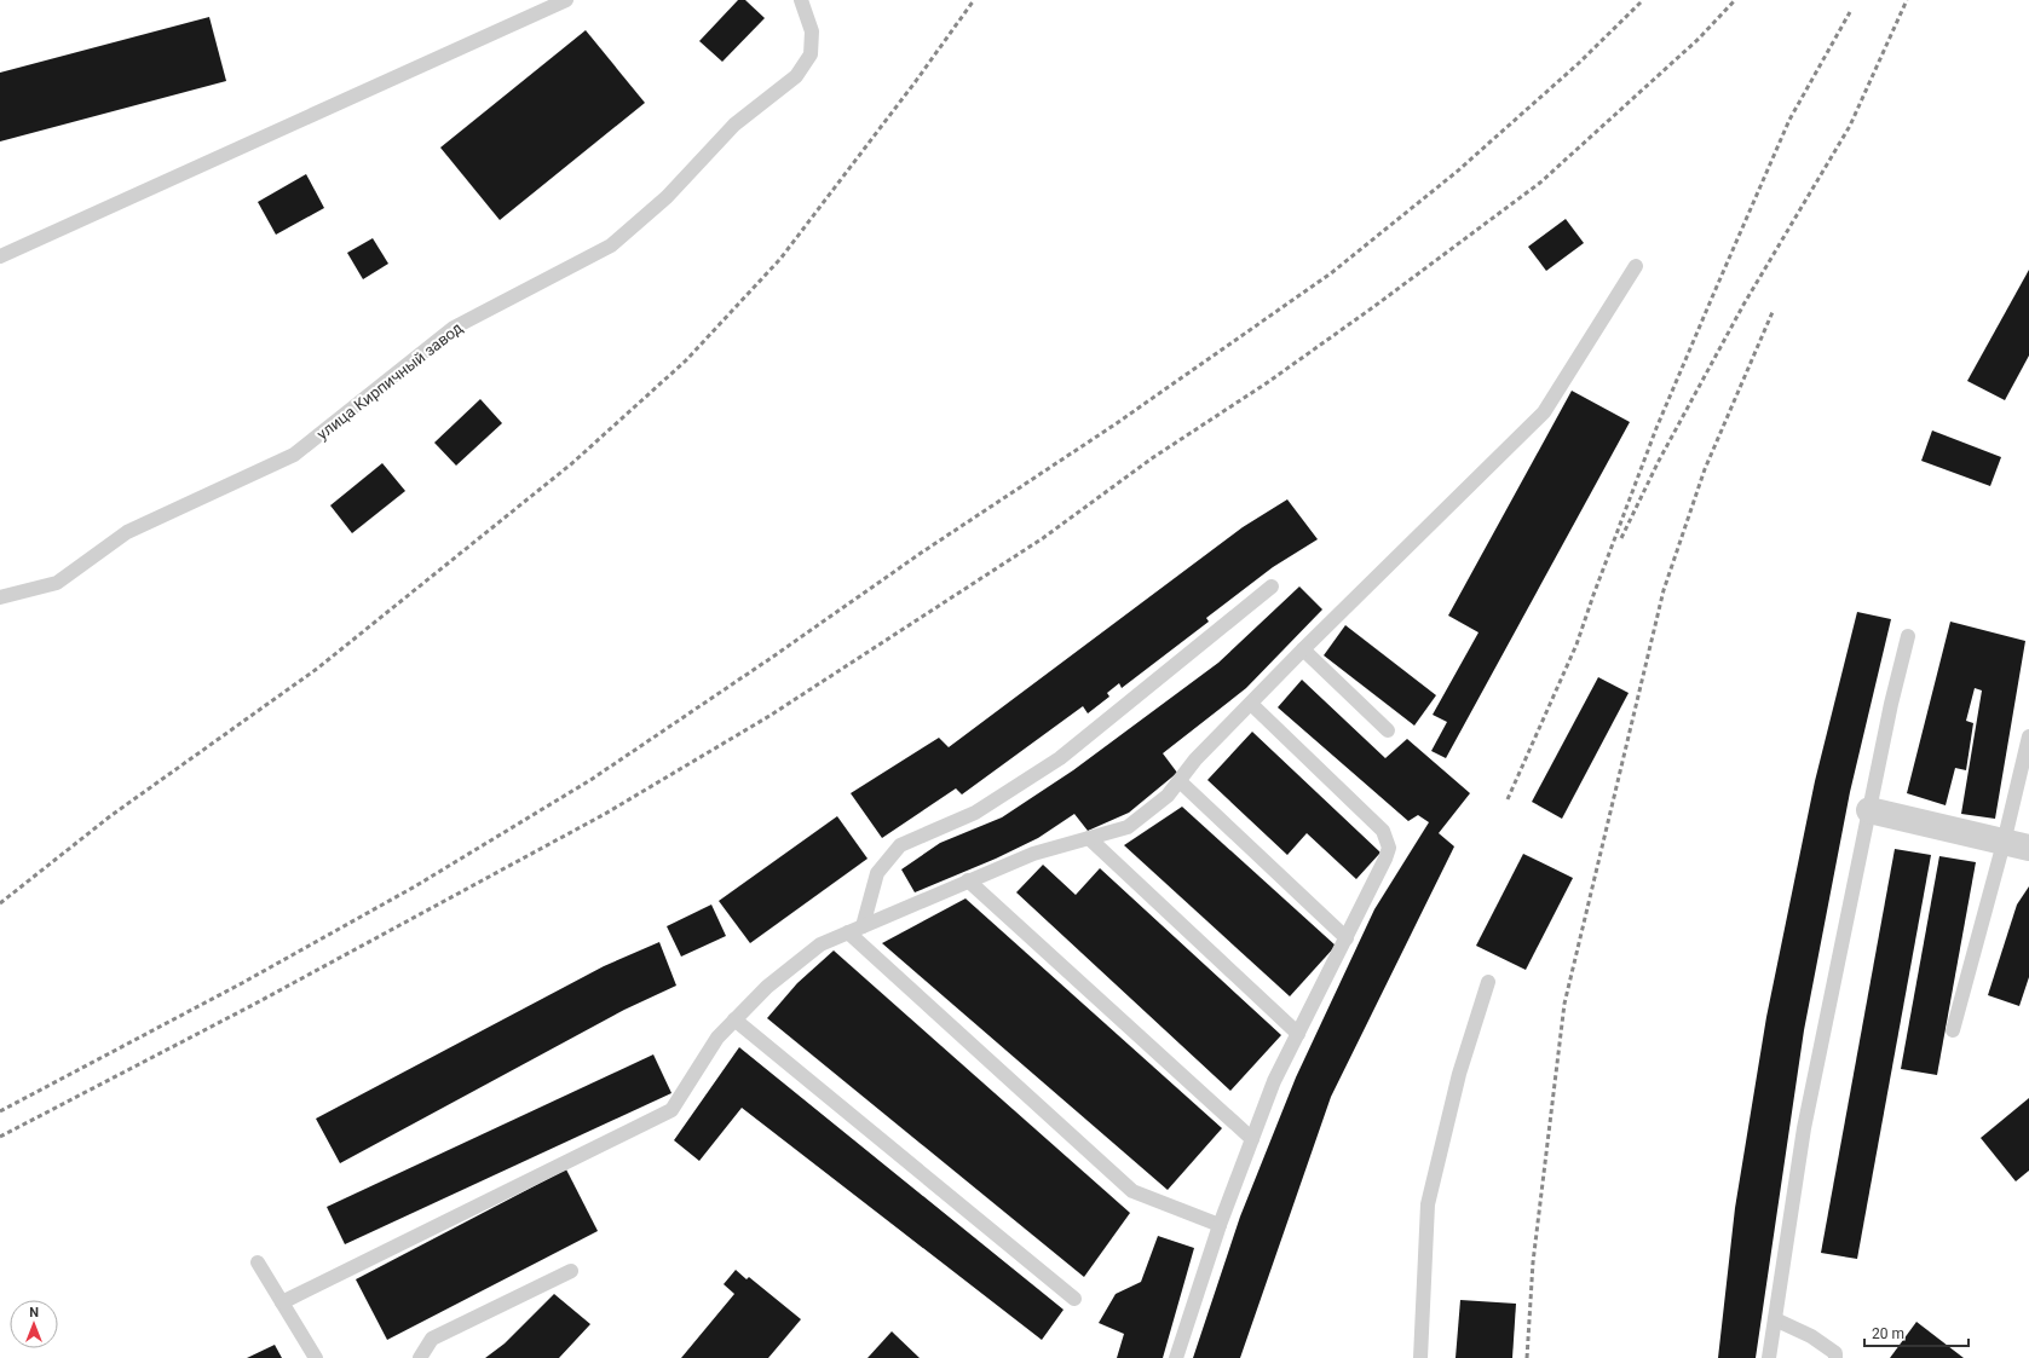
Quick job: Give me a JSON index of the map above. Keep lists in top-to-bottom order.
{
  "streets": {
    "lane": ["улица Кирпичный завод"]
  },
  "scale_bar": "20 m",
  "north": "top"
}
